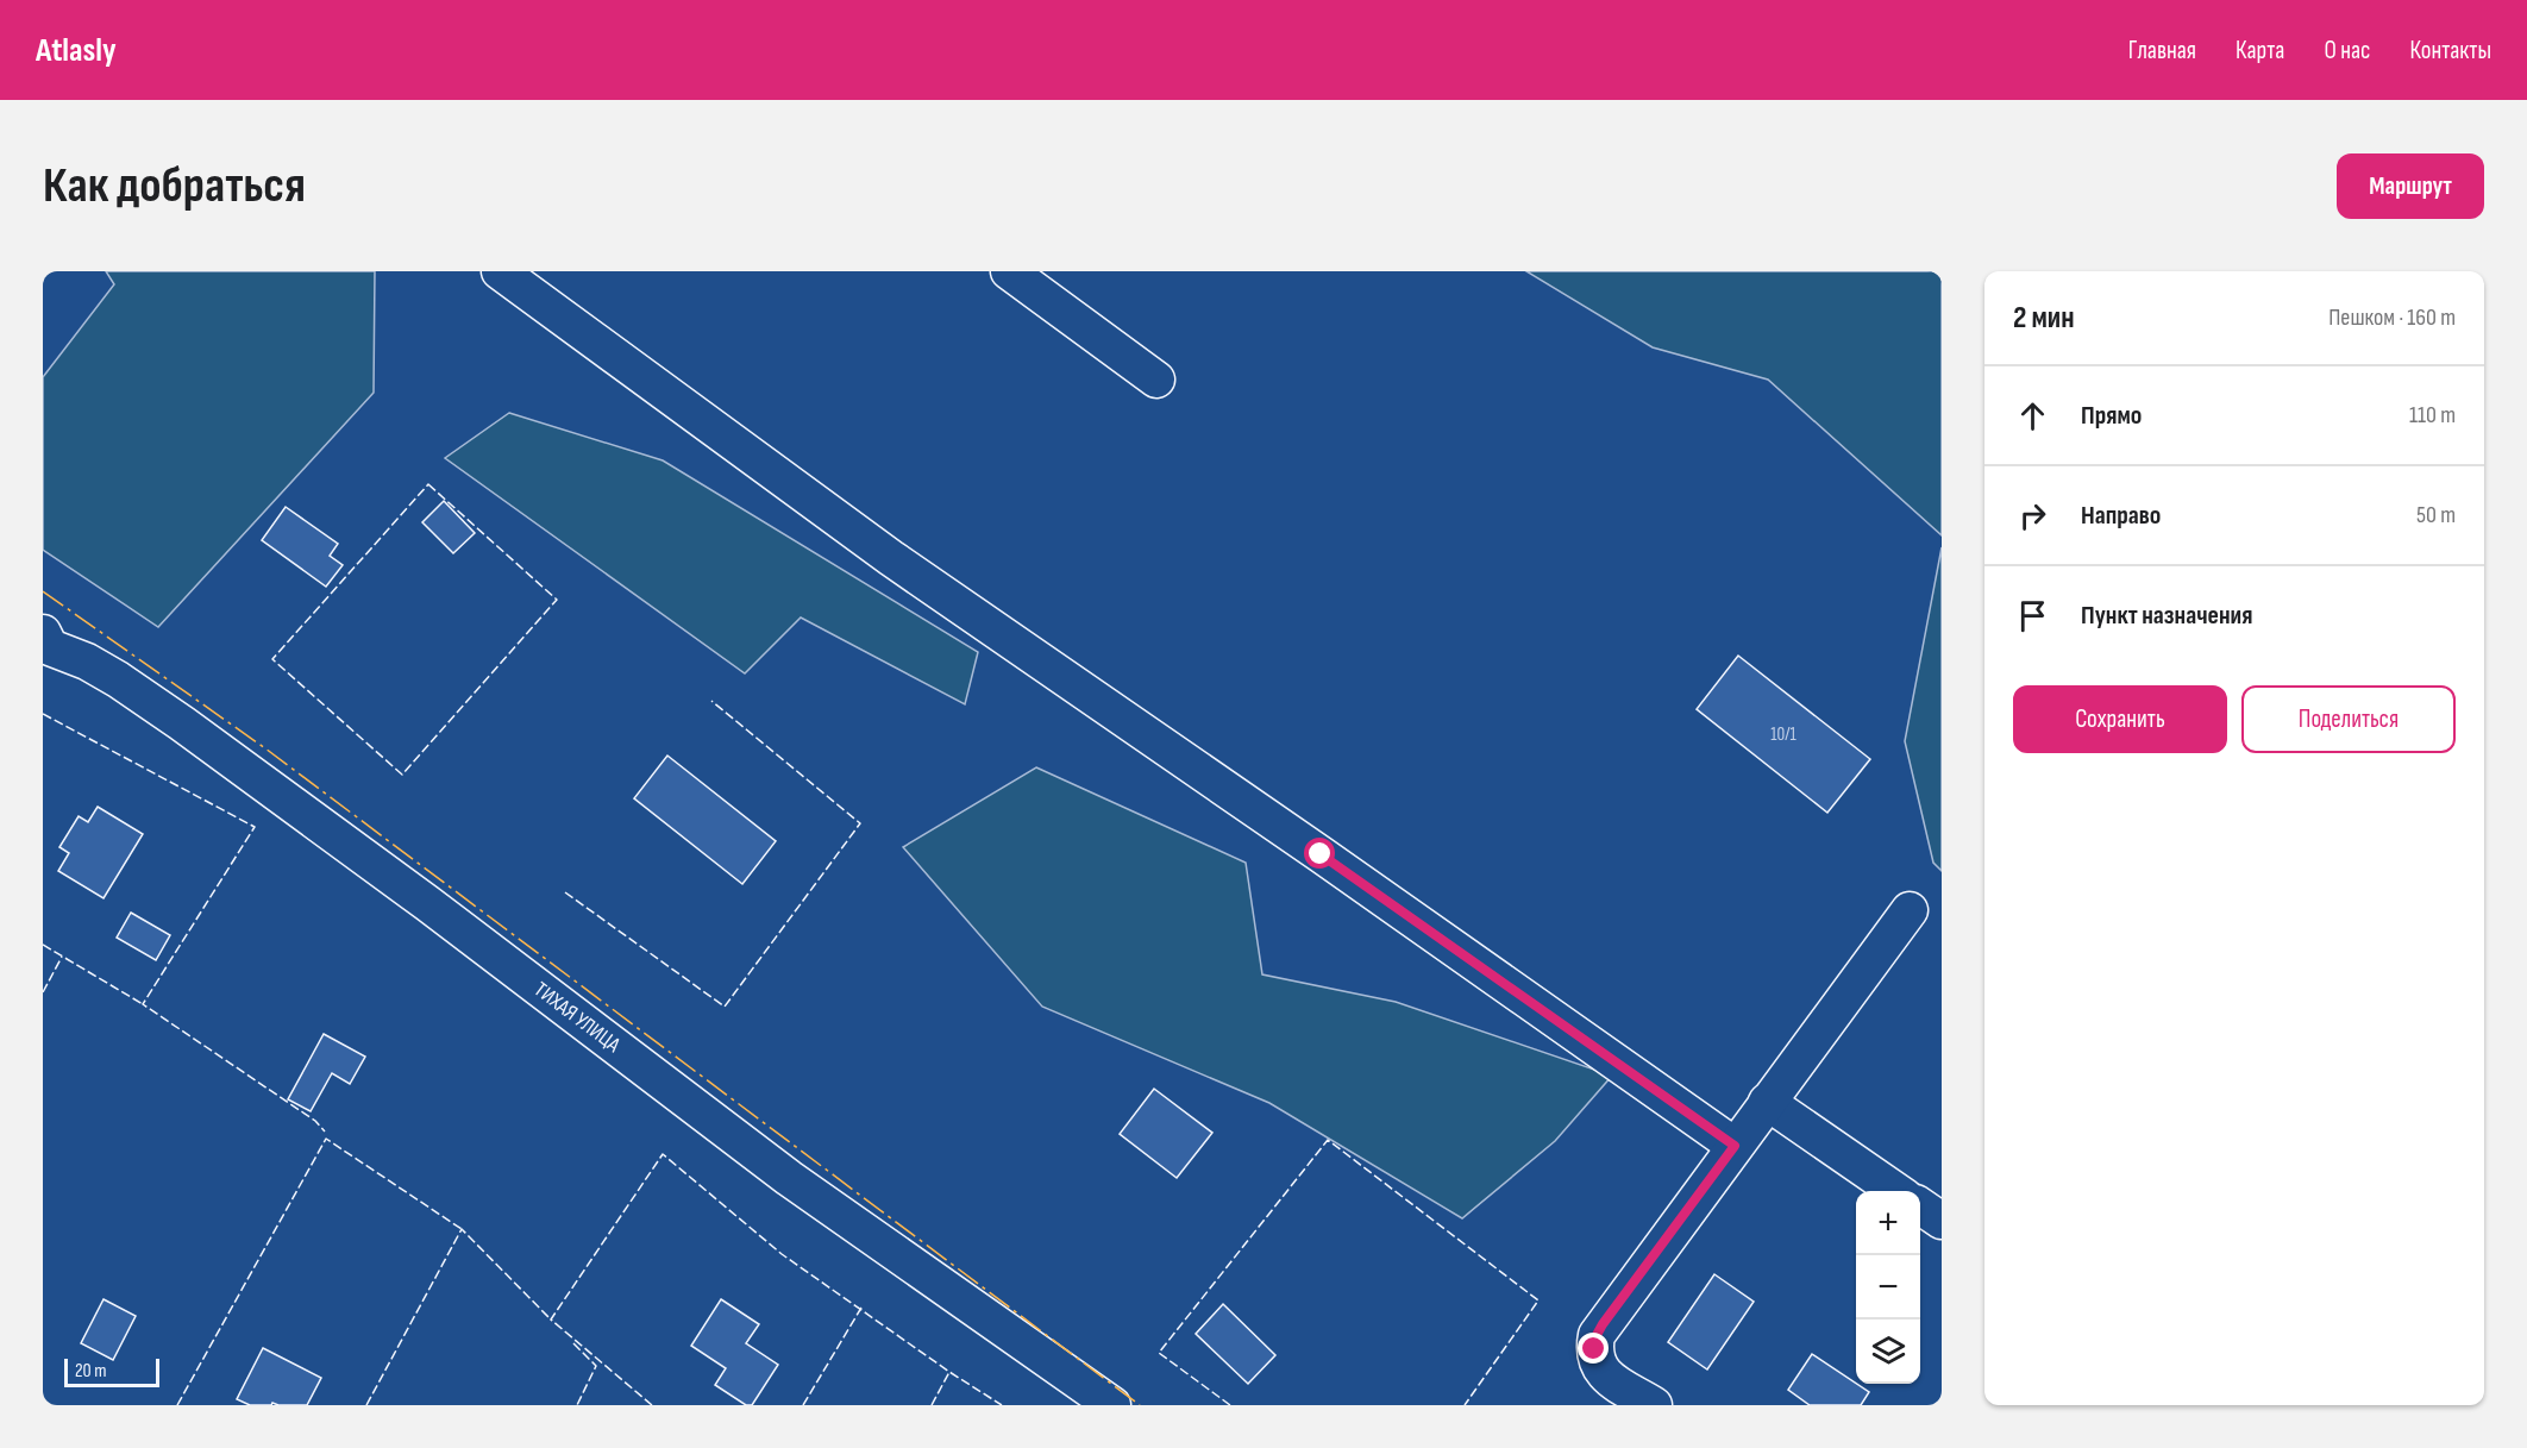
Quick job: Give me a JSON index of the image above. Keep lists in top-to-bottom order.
{
  "streets": {
    "street": ["ТИХАЯ УЛИЦА"]
  },
  "house_numbers": ["10/1"],
  "scale_bar": "20 m",
  "page": {
    "header": "Atlasly",
    "nav": [
      "Главная",
      "Карта",
      "О нас",
      "Контакты"
    ],
    "buttons": [
      "Маршрут",
      ["Сохранить", "Поделиться"]
    ],
    "title": "Как добраться",
    "heading": ["2 мин", "Пешком · 160 m"],
    "list": [
      ["Прямо", "110 m"],
      ["Направо", "50 m"],
      "Пункт назначения"
    ],
    "map_buttons": ["+", "−"],
    "scale": "20 m"
  }
}
